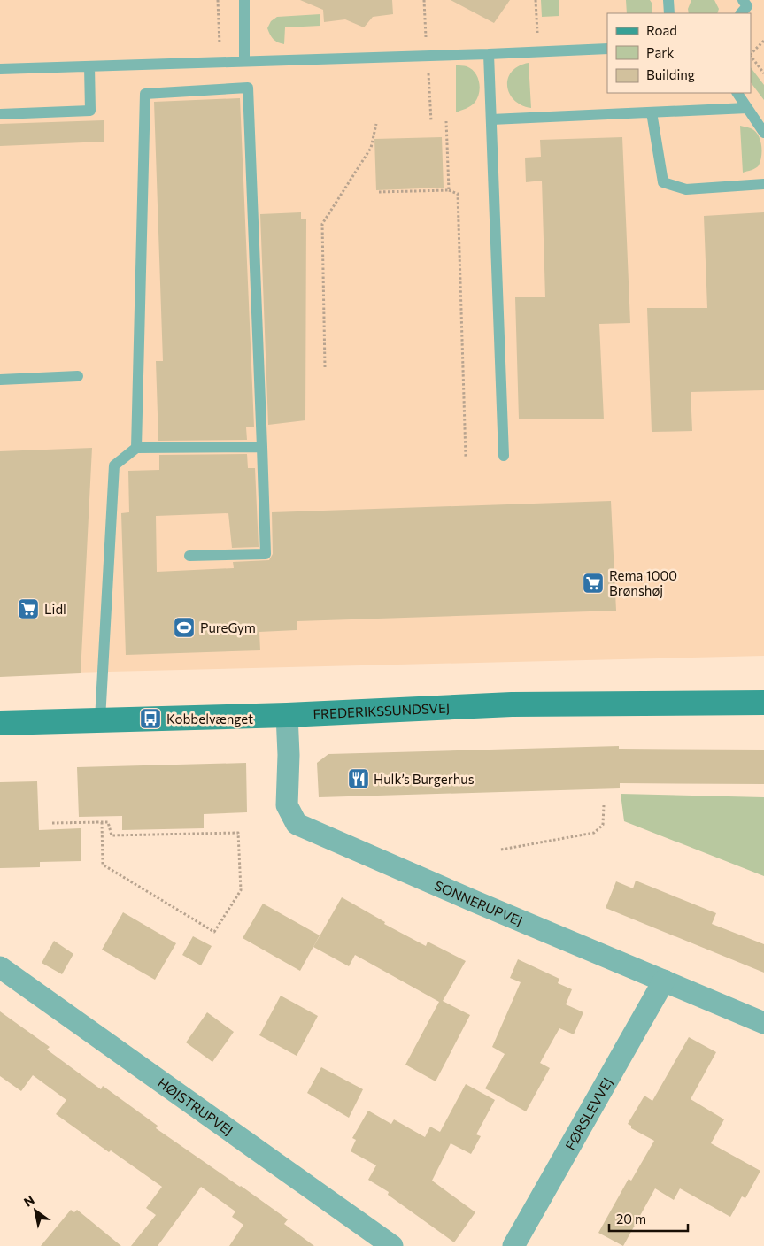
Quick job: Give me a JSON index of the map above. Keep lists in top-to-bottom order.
{
  "streets": {
    "main road": ["FREDERIKSSUNDSVEJ"],
    "street": ["SONNERUPVEJ", "HØJSTRUPVEJ", "FØRSLEVVEJ"]
  },
  "crossings": [
    ["FREDERIKSSUNDSVEJ", "SONNERUPVEJ"],
    ["SONNERUPVEJ", "FØRSLEVVEJ"]
  ],
  "places": {
    "supermarket": ["Rema 1000 Brønshøj", "Lidl"],
    "sports": ["PureGym"],
    "bus stop": ["Kobbelvænget"],
    "restaurant": ["Hulk’s Burgerhus"]
  },
  "legend": ["Road", "Park", "Building"],
  "scale_bar": "20 m",
  "north": "top left"
}
